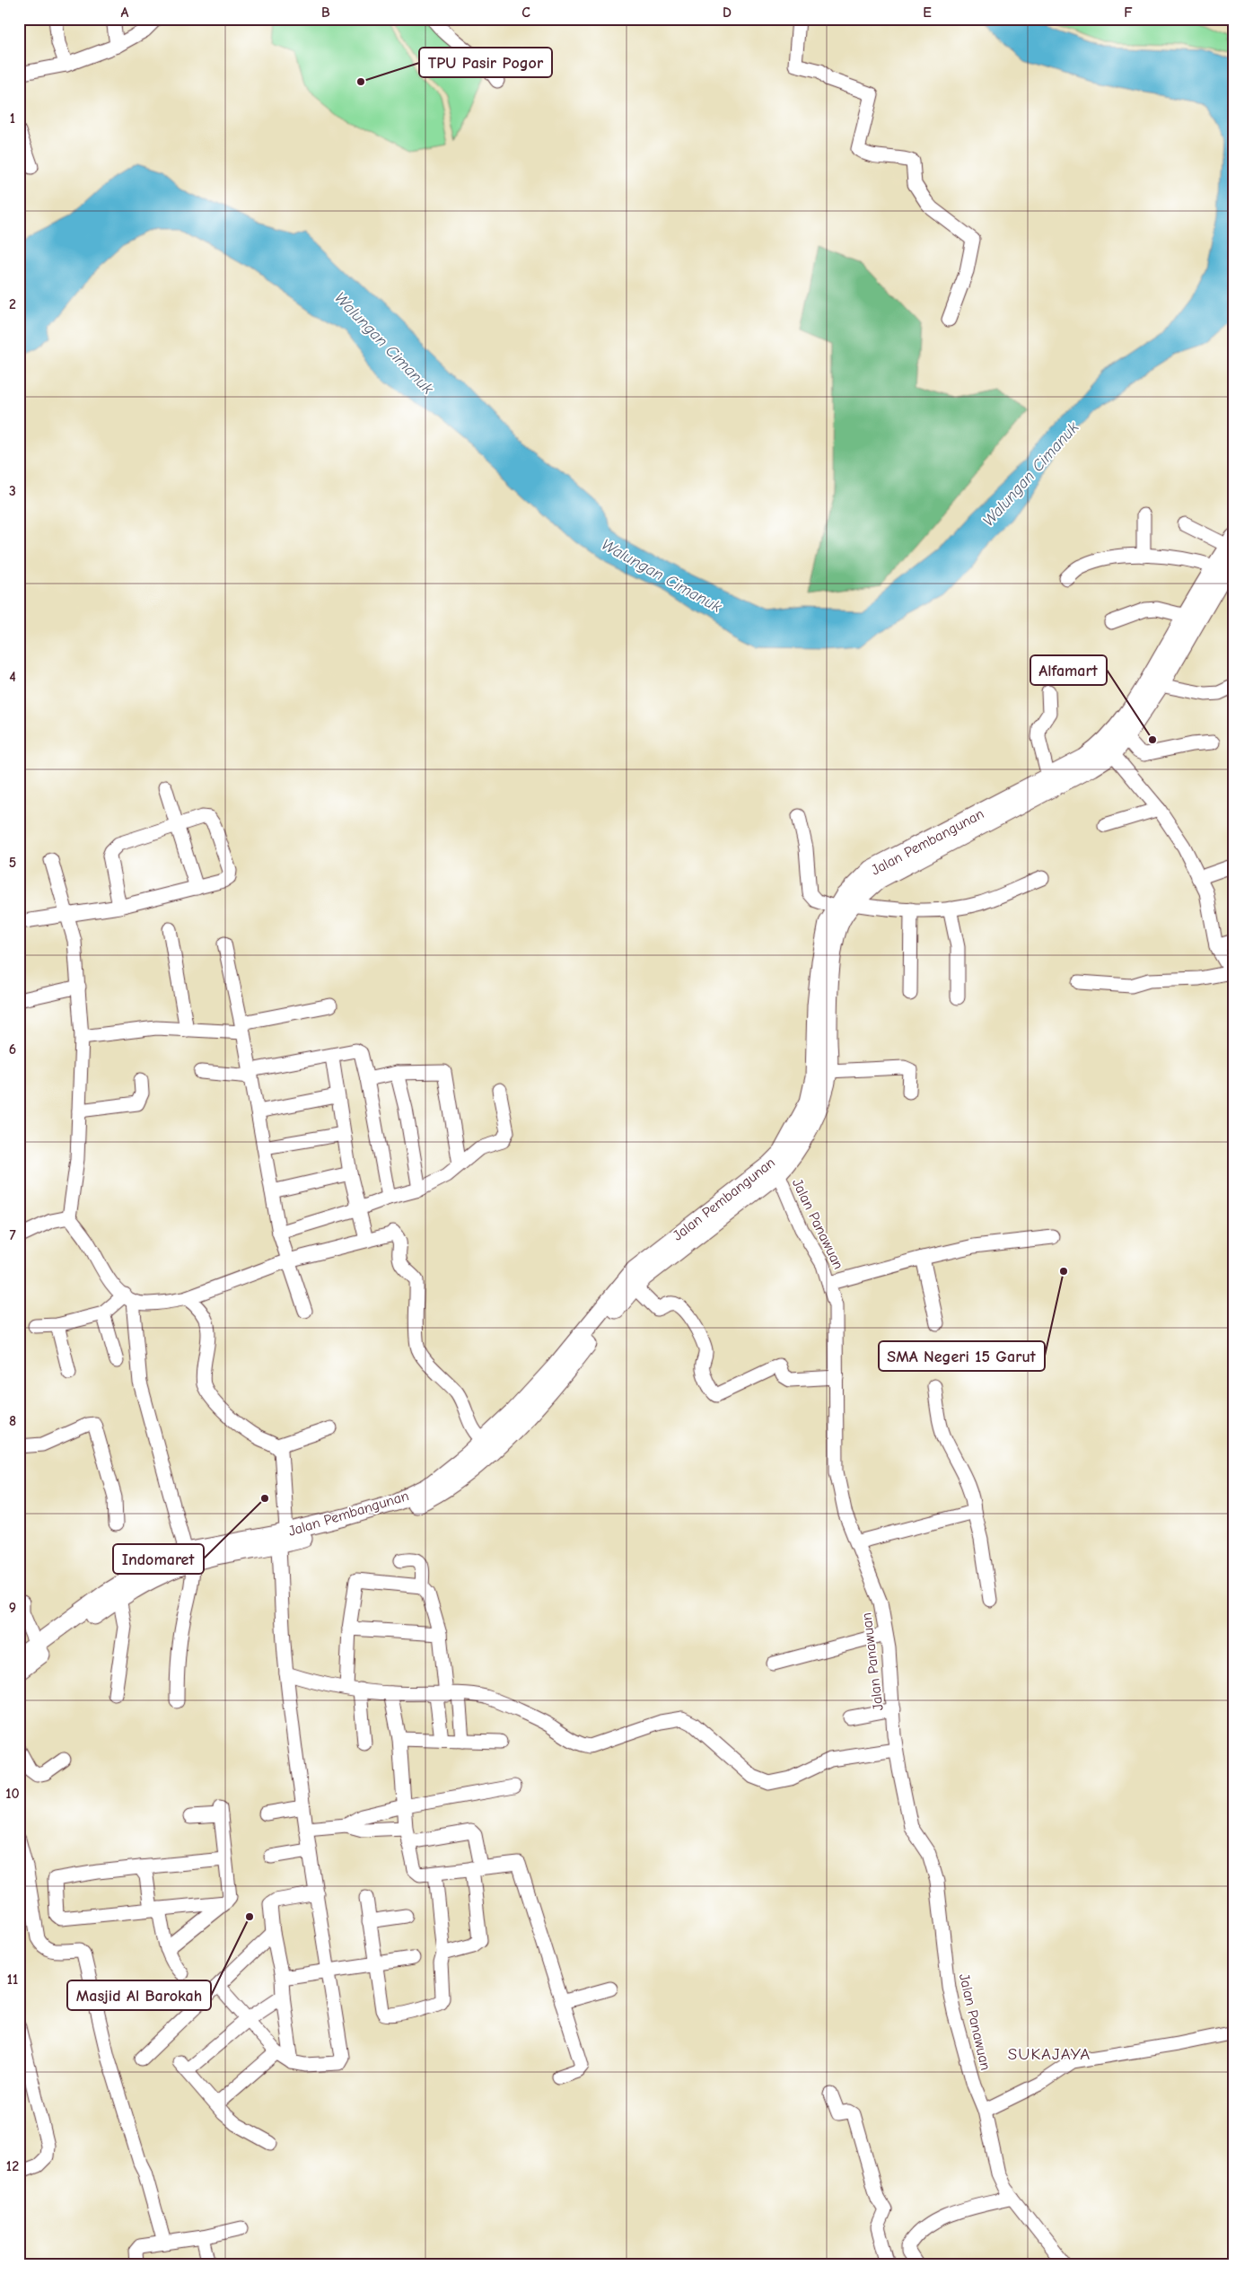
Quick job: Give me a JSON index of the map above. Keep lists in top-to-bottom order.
{
  "streets": {
    "main road": ["Jalan Pembangunan"],
    "street": ["Jalan Panawuan"]
  },
  "crossings": [
    ["Jalan Pembangunan", "Jalan Panawuan"]
  ],
  "districts": ["SUKAJAYA"],
  "water": ["Walungan Cimanuk"],
  "places": [
    "TPU Pasir Pogor",
    "Alfamart",
    "SMA Negeri 15 Garut",
    "Indomaret",
    "Masjid Al Barokah"
  ],
  "grid": {
    "columns": [
      "A",
      "B",
      "C",
      "D",
      "E",
      "F"
    ],
    "rows": [
      "1",
      "2",
      "3",
      "4",
      "5",
      "6",
      "7",
      "8",
      "9",
      "10",
      "11",
      "12"
    ]
  }
}
